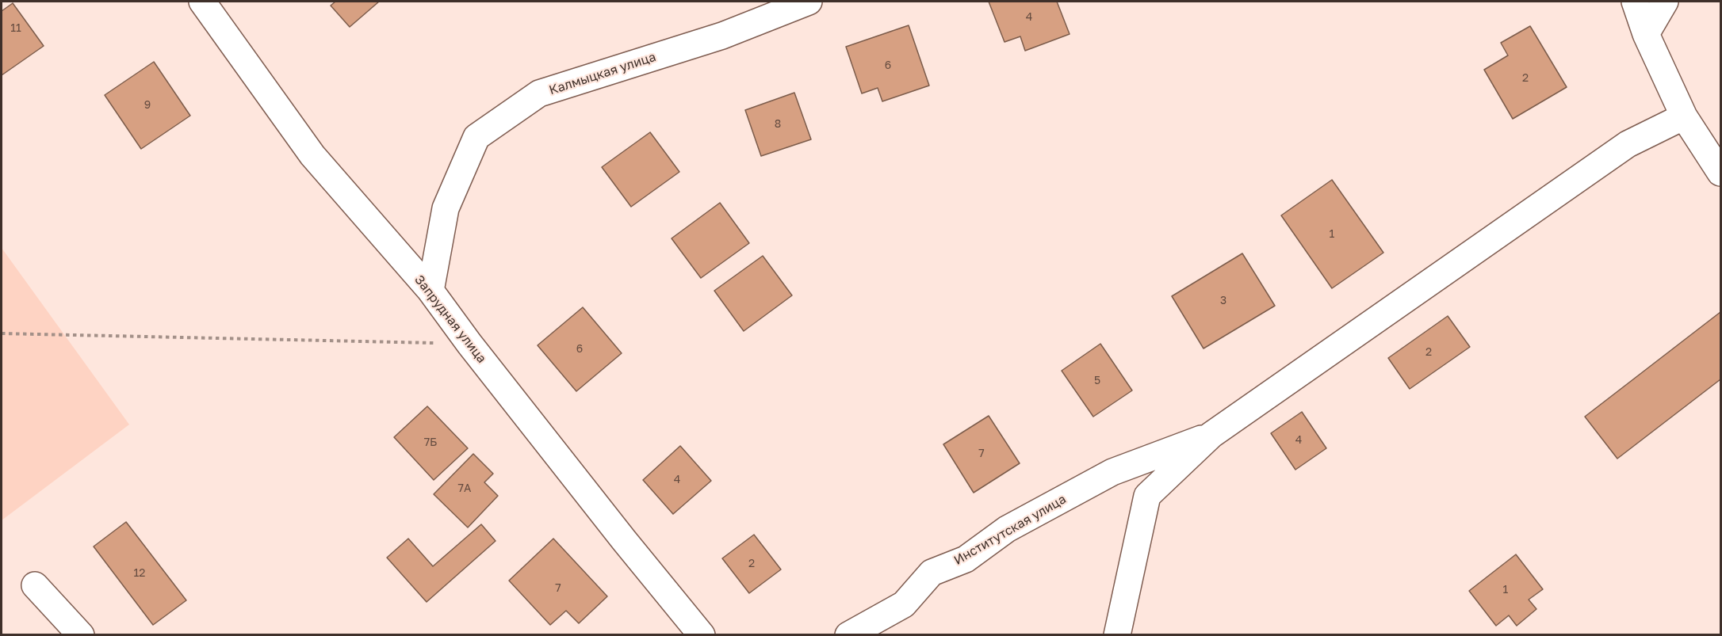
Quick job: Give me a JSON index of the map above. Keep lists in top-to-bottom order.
{
  "streets": {
    "street": ["Калмыцкая улица", "Запрудная улица", "Институтская улица"]
  },
  "crossings": [
    ["Калмыцкая улица", "Запрудная улица"]
  ],
  "house_numbers": [
    "4",
    "11",
    "6",
    "2",
    "9",
    "8",
    "1",
    "3",
    "6",
    "2",
    "5",
    "4",
    "7Б",
    "7",
    "4",
    "7А",
    "2",
    "12",
    "7",
    "1"
  ]
}
